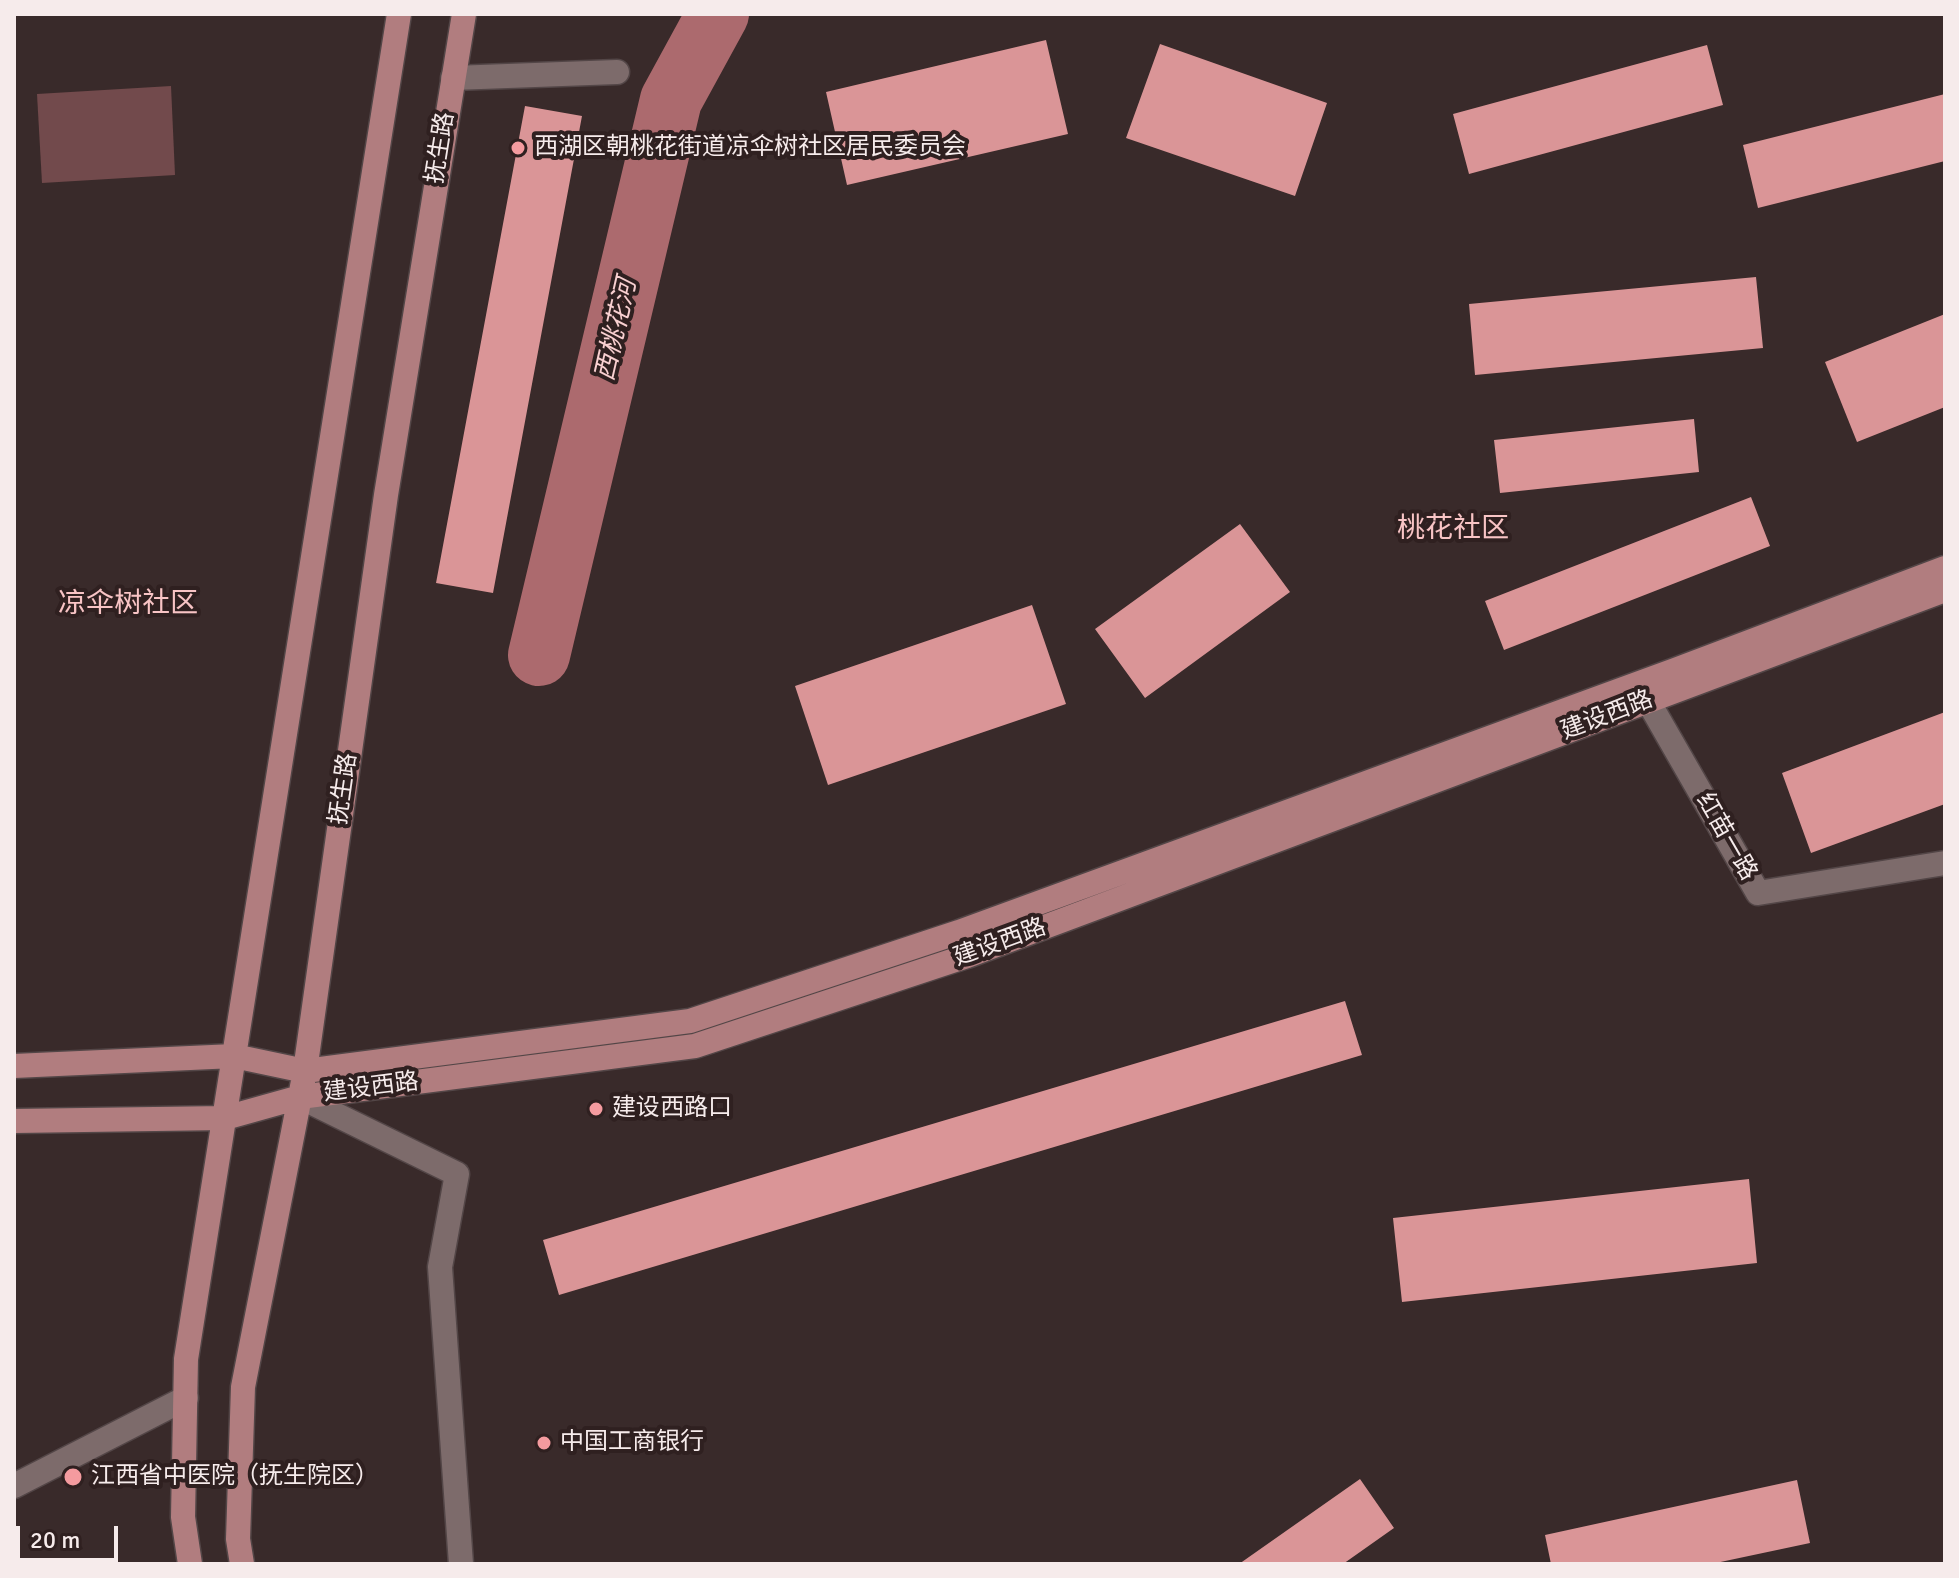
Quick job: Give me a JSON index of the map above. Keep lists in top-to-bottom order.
{
  "streets": {
    "main road": ["抚生路", "建设西路"],
    "street": ["红苗一路"]
  },
  "crossings": [
    ["抚生路", "建设西路"],
    ["建设西路", "红苗一路"]
  ],
  "districts": ["桃花社区", "凉伞树社区"],
  "water": ["西桃花河"],
  "places": [
    "西湖区朝桃花街道凉伞树社区居民委员会",
    "建设西路口",
    "中国工商银行",
    "江西省中医院（抚生院区）"
  ],
  "scale_bar": "20 m"
}
